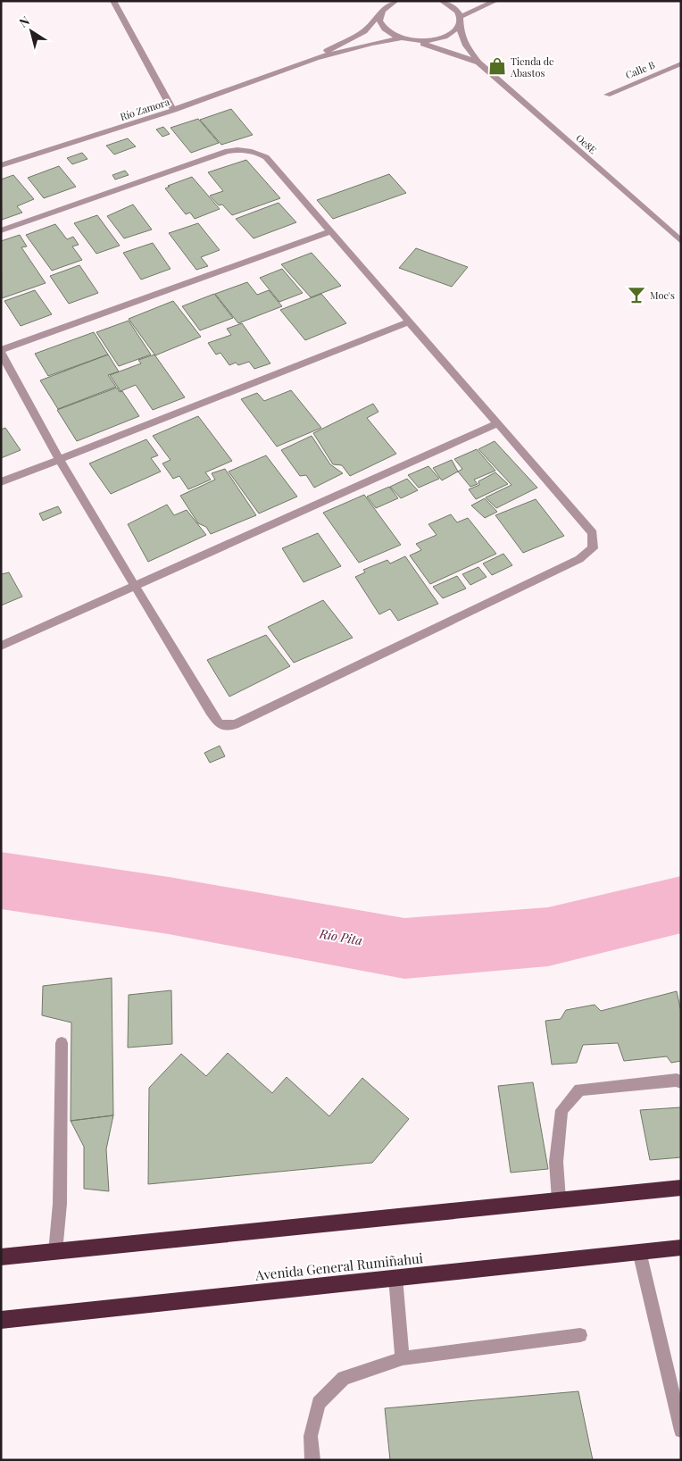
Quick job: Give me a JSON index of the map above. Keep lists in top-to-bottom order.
{
  "streets": {
    "highway": ["Avenida General Rumiñahui"],
    "street": ["Calle B", "Río Zamora", "Oe8E"]
  },
  "water": ["Río Pita"],
  "places": {
    "shop": ["Tienda de Abastos"],
    "bar": ["Moe's"]
  },
  "north": "top left"
}
